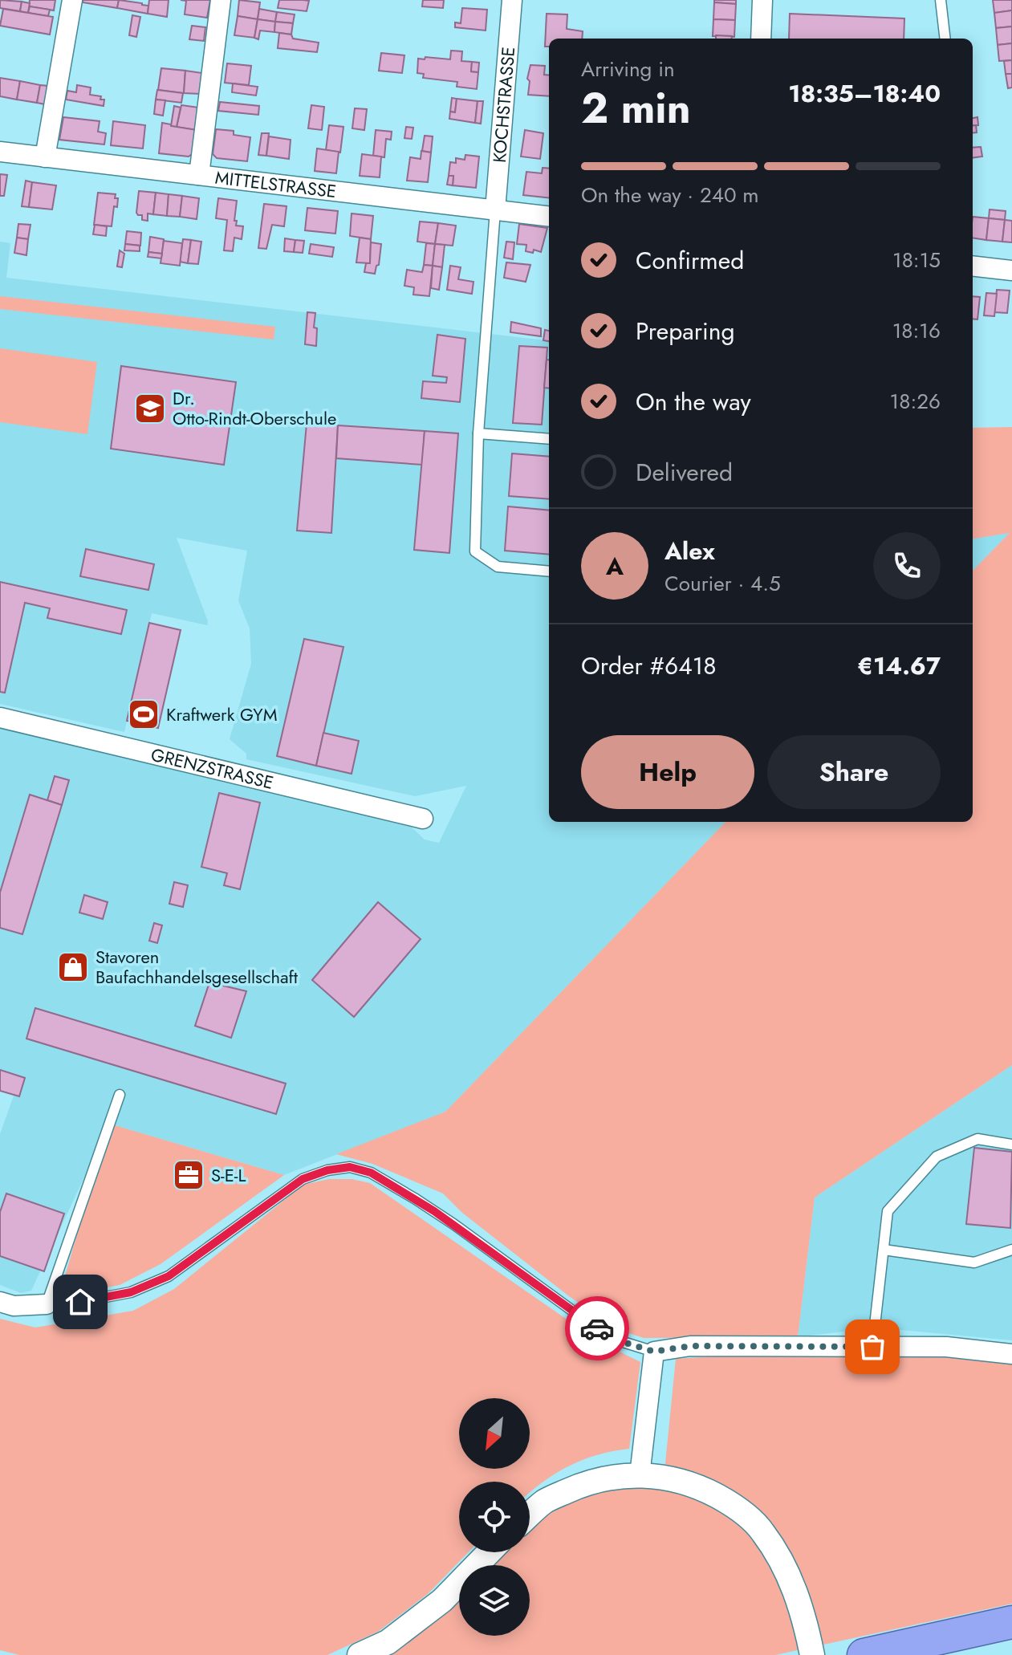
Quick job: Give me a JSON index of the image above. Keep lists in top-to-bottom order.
{
  "streets": {
    "street": ["KOCHSTRASSE", "MITTELSTRASSE", "GRENZSTRASSE"]
  },
  "crossings": [
    ["KOCHSTRASSE", "MITTELSTRASSE"]
  ],
  "places": {
    "school or university": ["Dr. Otto-Rindt-Oberschule"],
    "sports": ["Kraftwerk GYM"],
    "shop": ["Stavoren Baufachhandelsgesellschaft"],
    "office": ["S-E-L"]
  },
  "north": "bottom left",
  "page": {
    "heading": ["2 min", "Arriving in", "18:35–18:40"],
    "panel": [
      "Alex",
      "Courier · 4.5",
      "Order #6418",
      "€14.67"
    ],
    "bar": "On the way · 240 m",
    "list": [
      ["Confirmed", "18:15"],
      ["Preparing", "18:16"],
      ["On the way", "18:26"],
      "Delivered"
    ],
    "round": "A",
    "buttons": ["Help", "Share"]
  }
}
